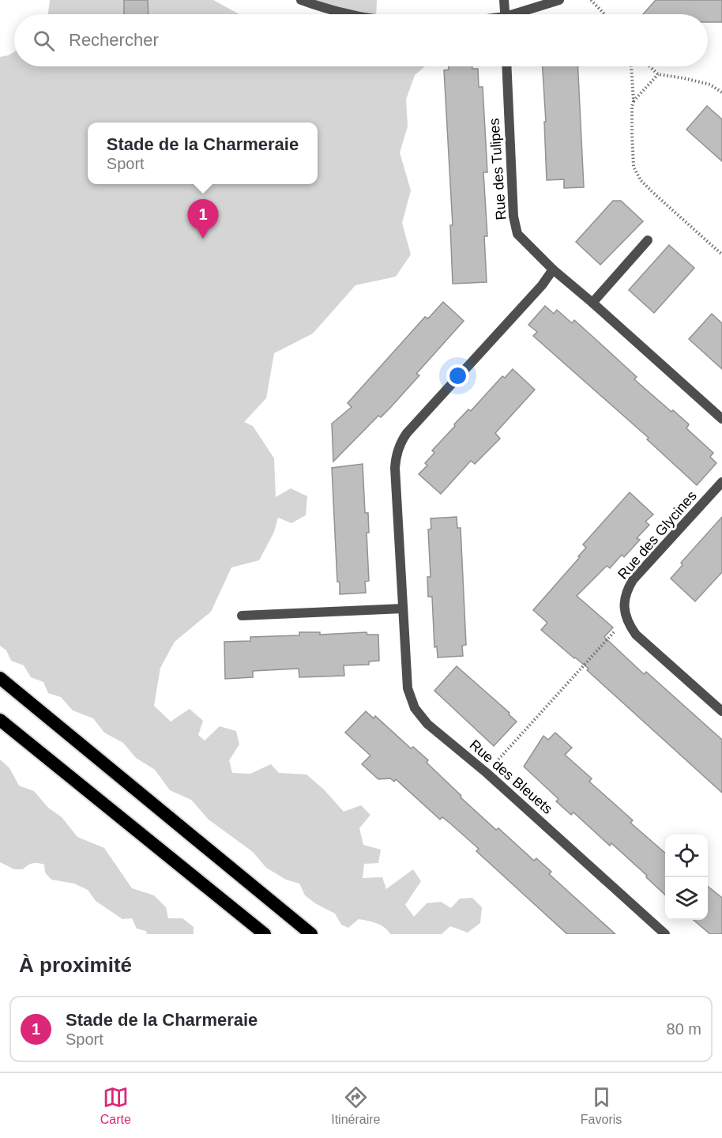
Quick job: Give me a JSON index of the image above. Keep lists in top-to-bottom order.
{
  "streets": {
    "street": ["Rue des Tulipes", "Rue des Glycines", "Rue des Bleuets"]
  },
  "crossings": [
    ["Rue des Tulipes", "Rue des Bleuets"]
  ],
  "page": {
    "search": "Rechercher",
    "popup": ["Stade de la Charmeraie", "Sport"],
    "pins": "1",
    "heading": "À proximité",
    "list": [
      {
        "mark": "1",
        "name": "Stade de la Charmeraie",
        "note": "Sport",
        "value": "80 m"
      }
    ],
    "nav": ["Carte", "Itinéraire", "Favoris"]
  }
}
